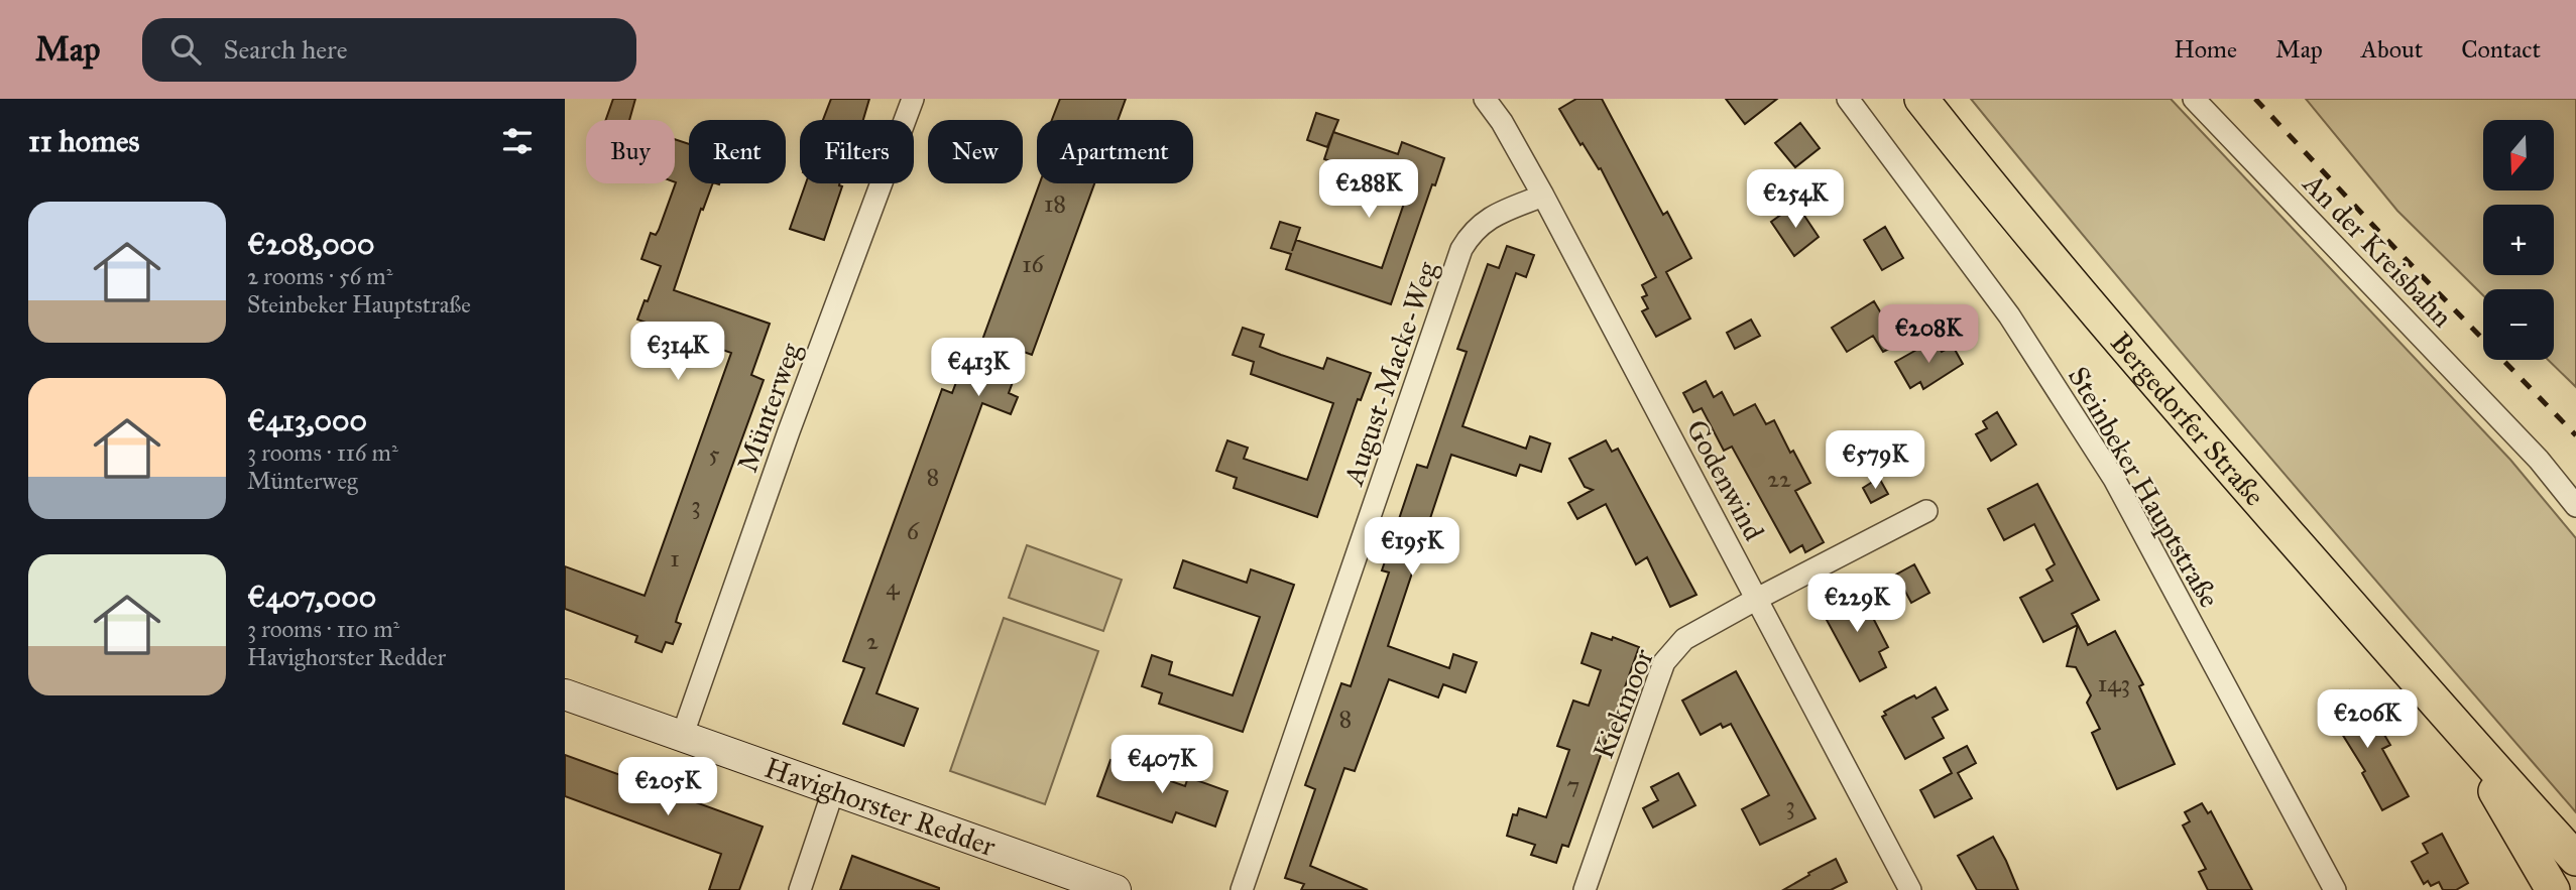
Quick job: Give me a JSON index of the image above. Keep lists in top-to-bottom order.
{
  "streets": {
    "main road": ["Bergedorfer Straße"],
    "street": [
      "An der Kreisbahn",
      "August-Macke-Weg",
      "Münterweg",
      "Godenwind",
      "Steinbeker Hauptstraße",
      "Kiekmoor",
      "Havighorster Redder"
    ]
  },
  "crossings": [
    ["August-Macke-Weg", "Godenwind"],
    ["Münterweg", "Havighorster Redder"],
    ["Godenwind", "Kiekmoor"]
  ],
  "house_numbers": [
    "18",
    "16",
    "5",
    "8",
    "22",
    "3",
    "6",
    "1",
    "4",
    "2",
    "143",
    "8",
    "7",
    "3"
  ],
  "north": "bottom",
  "page": {
    "header": "Map",
    "search": "Search here",
    "nav": [
      "Home",
      "Map",
      "About",
      "Contact"
    ],
    "heading": "11 homes",
    "map_buttons": ["+", "−"],
    "chip": [
      "Buy",
      "Rent",
      "Filters",
      "New",
      "Apartment"
    ],
    "price": [
      "€288K",
      "€254K",
      "€208K",
      "€314K",
      "€413K",
      "€579K",
      "€195K",
      "€229K",
      "€206K",
      "€407K",
      "€205K"
    ],
    "list": [
      {
        "name": "€208,000",
        "note": "2 rooms · 56 m² · Steinbeker Hauptstraße"
      },
      {
        "name": "€413,000",
        "note": "3 rooms · 116 m² · Münterweg"
      },
      {
        "name": "€407,000",
        "note": "3 rooms · 110 m² · Havighorster Redder"
      }
    ]
  }
}
